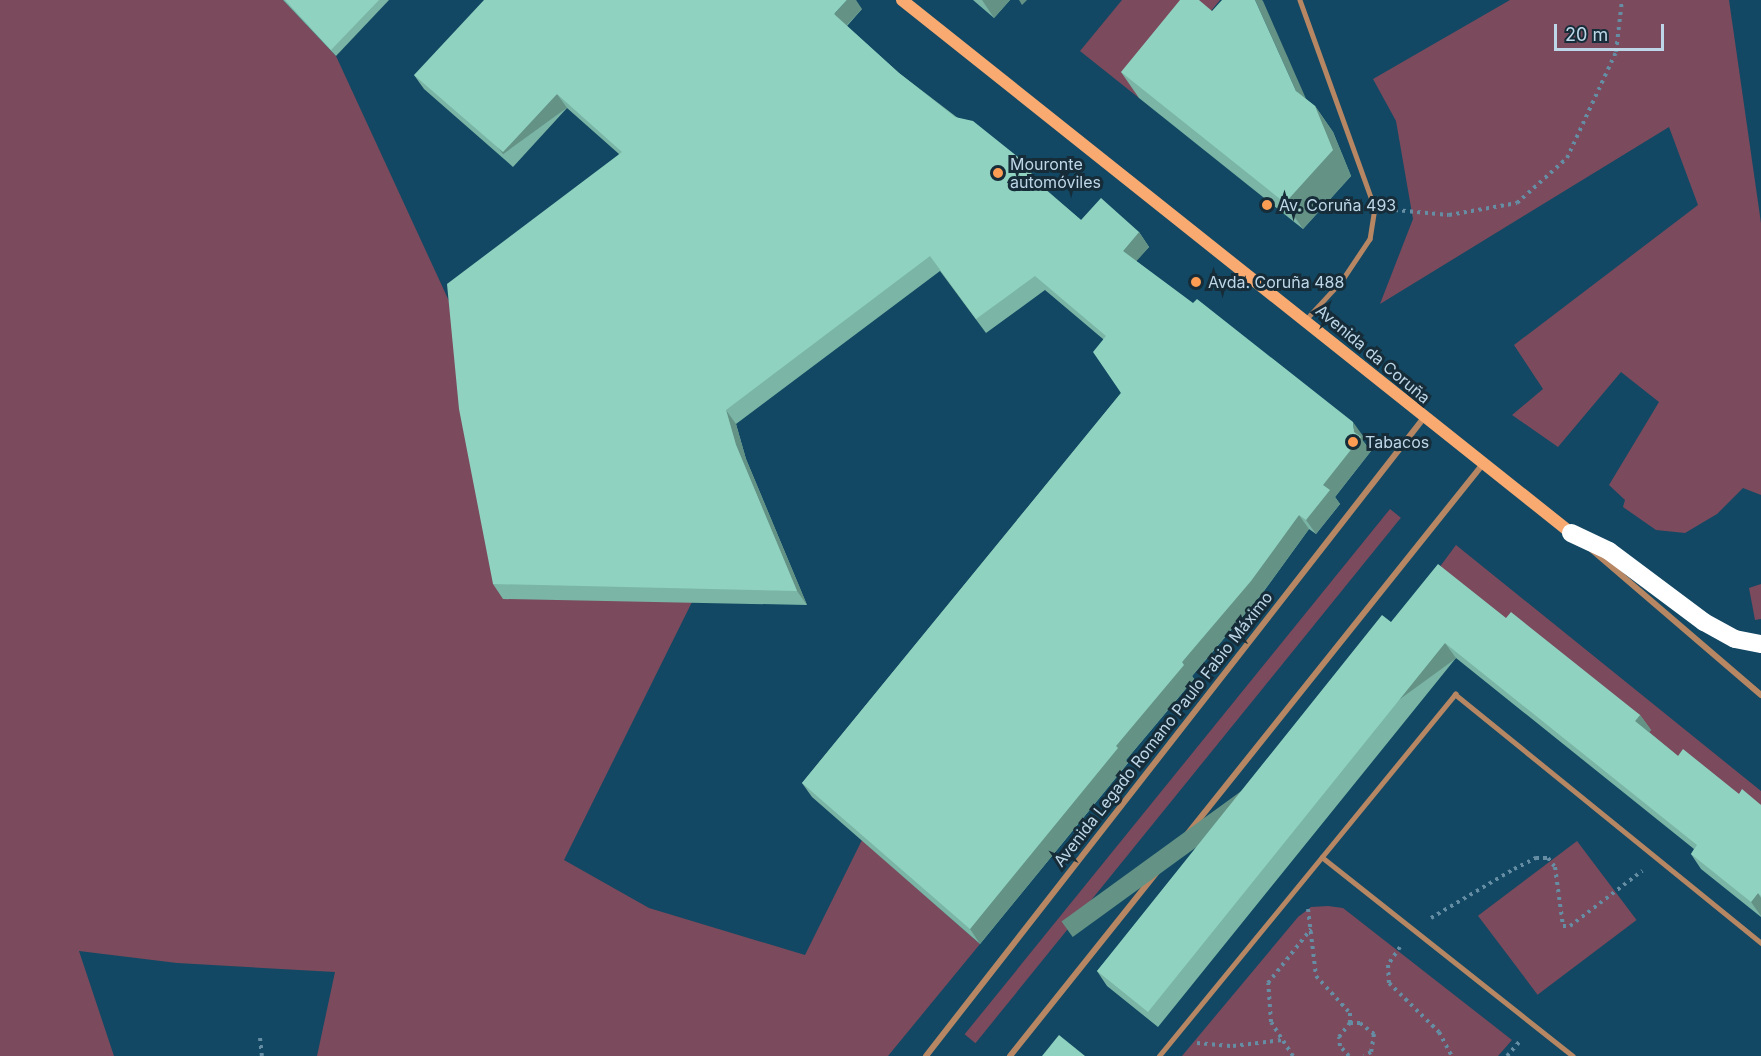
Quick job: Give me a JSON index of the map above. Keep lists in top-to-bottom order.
{
  "streets": {
    "street": ["Avenida da Coruña", "Avenida Legado Romano Paulo Fabio Máximo"]
  },
  "crossings": [
    ["Avenida da Coruña", "Avenida Legado Romano Paulo Fabio Máximo"]
  ],
  "places": [
    "Mouronte automóviles",
    "Av. Coruña 493",
    "Avda. Coruña 488",
    "Tabacos"
  ],
  "scale_bar": "20 m"
}
